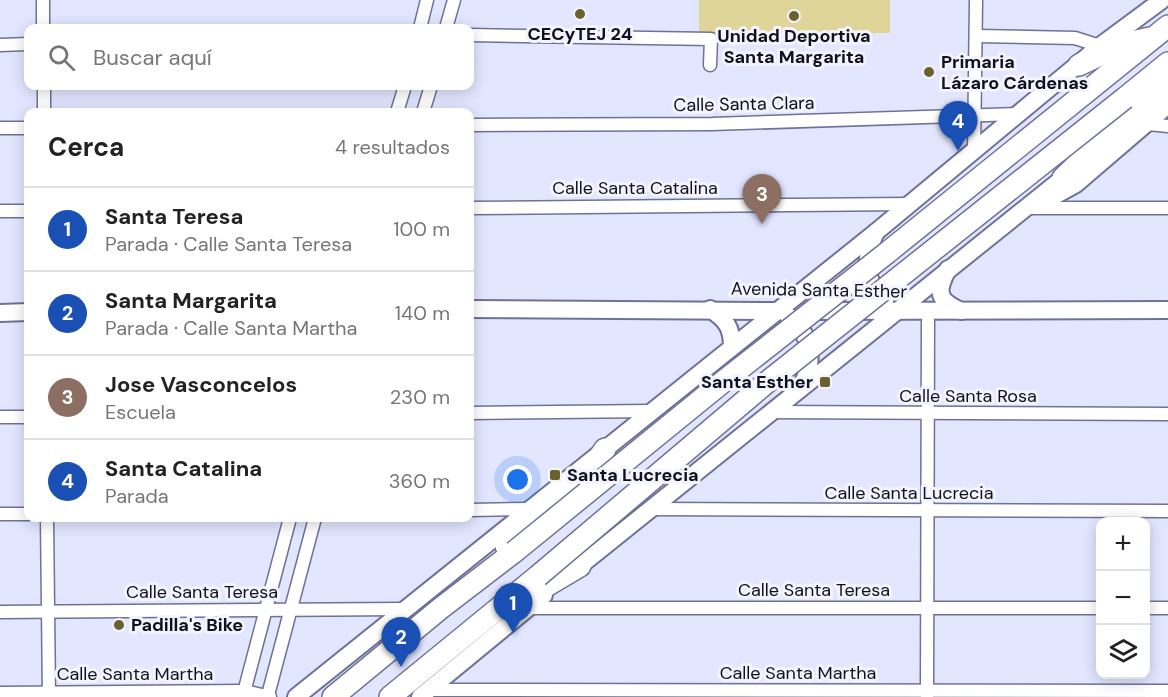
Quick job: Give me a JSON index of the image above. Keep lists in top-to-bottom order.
{
  "streets": {
    "main road": ["Avenida Santa Esther"],
    "street": [
      "Calle Santa Clara",
      "Calle Santa Catalina",
      "Calle Santa Rosa",
      "Calle Santa Lucrecia",
      "Calle Santa Teresa",
      "Calle Santa Martha"
    ]
  },
  "places": {
    "other": [
      "CECyTEJ 24",
      "Unidad Deportiva Santa Margarita",
      "Primaria Lázaro Cárdenas",
      "Padilla's Bike"
    ],
    "transit": ["Santa Esther", "Santa Lucrecia"]
  },
  "page": {
    "search": "Buscar aquí",
    "pins": [
      "4",
      "3",
      "1",
      "2"
    ],
    "heading": ["Cerca", "4 resultados"],
    "list": [
      {
        "mark": "1",
        "name": "Santa Teresa",
        "note": "Parada · Calle Santa Teresa",
        "value": "100 m"
      },
      {
        "mark": "2",
        "name": "Santa Margarita",
        "note": "Parada · Calle Santa Martha",
        "value": "140 m"
      },
      {
        "mark": "3",
        "name": "Jose Vasconcelos",
        "note": "Escuela",
        "value": "230 m"
      },
      {
        "mark": "4",
        "name": "Santa Catalina",
        "note": "Parada",
        "value": "360 m"
      }
    ],
    "map_buttons": ["+", "−"]
  }
}
